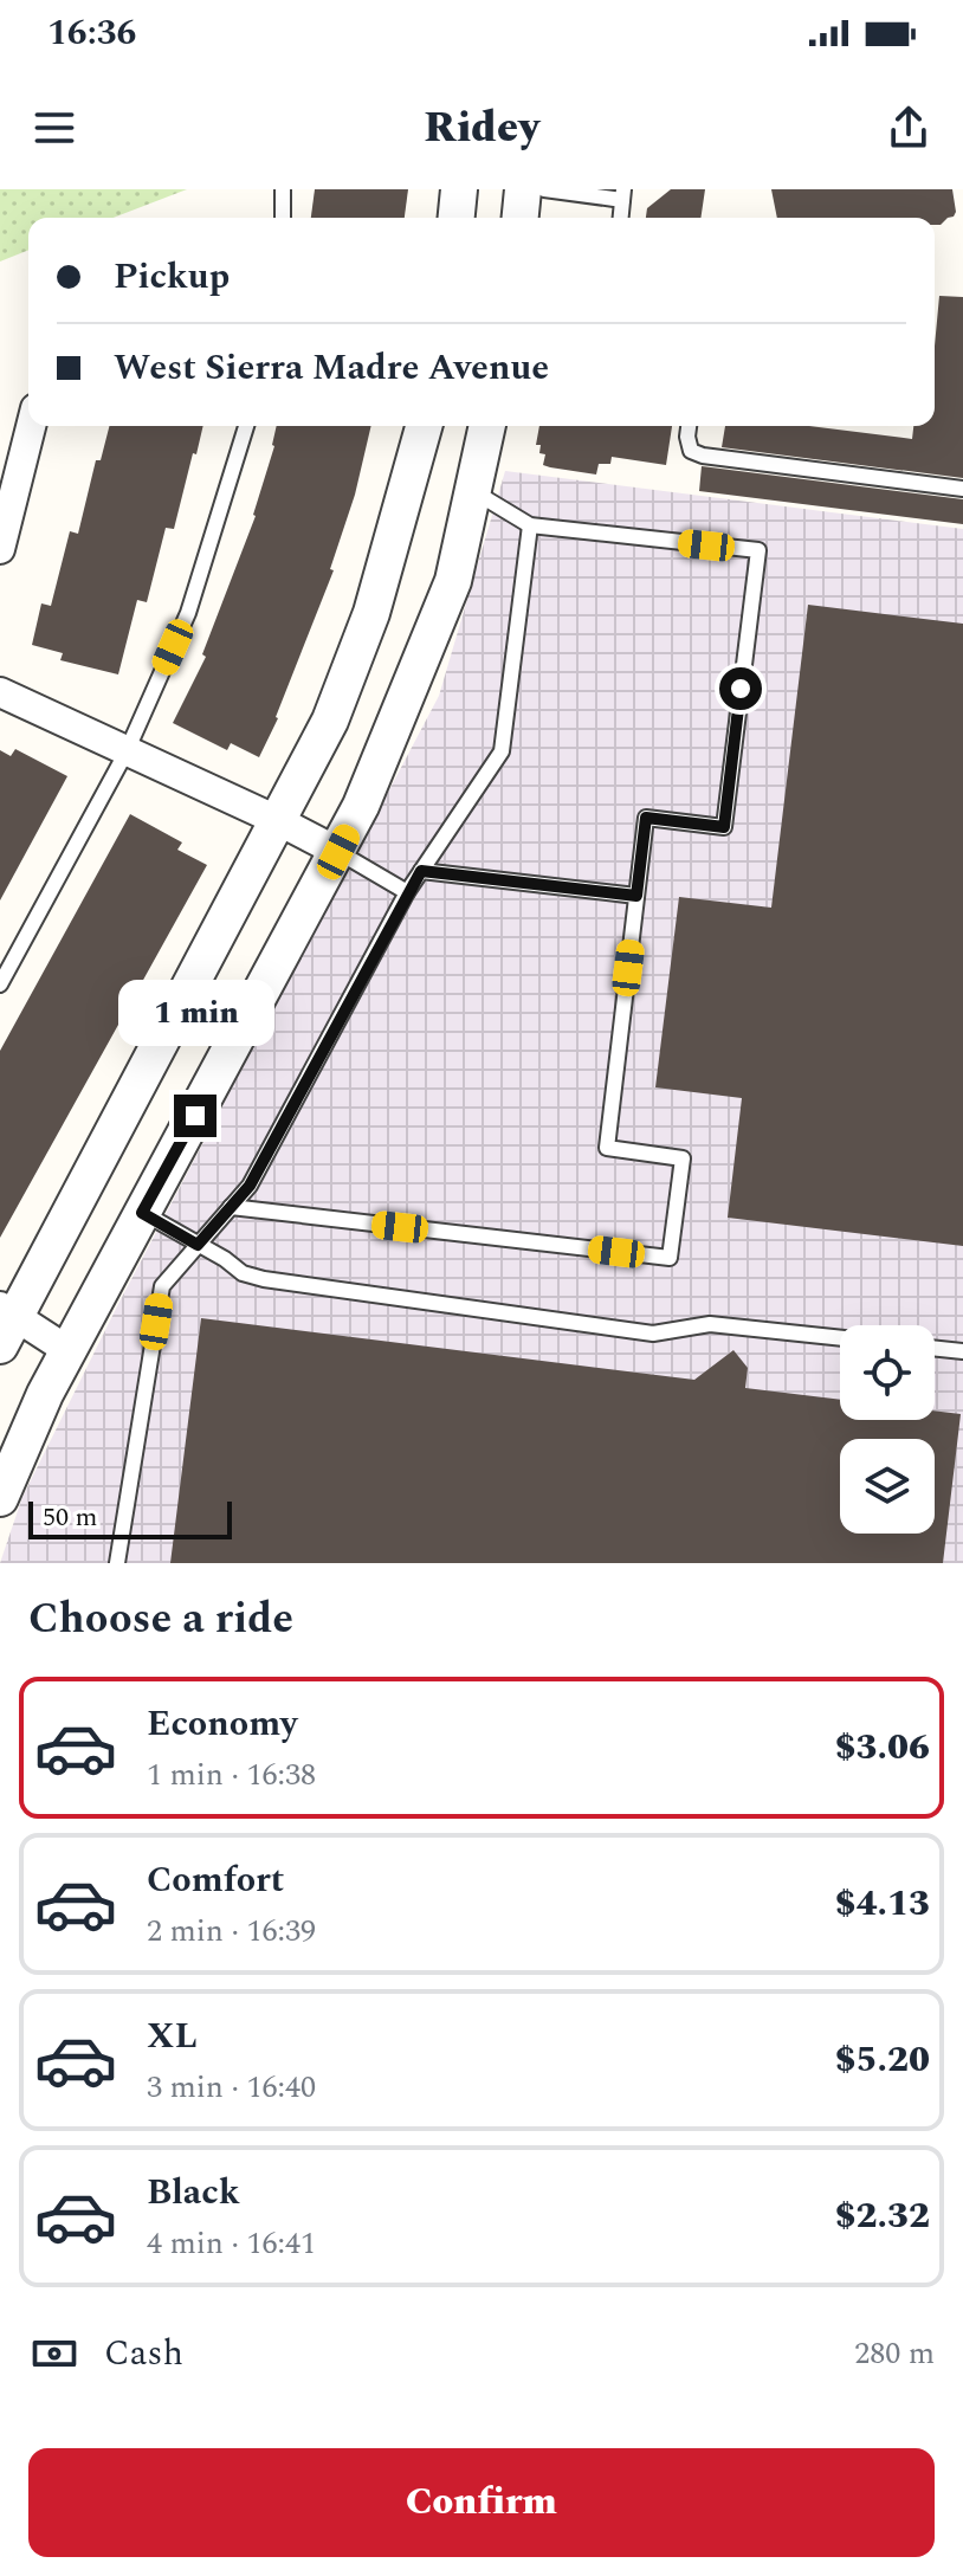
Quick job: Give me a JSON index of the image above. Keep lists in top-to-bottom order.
{
  "scale_bar": "50 m",
  "page": {
    "status": "16:36",
    "header": "Ridey",
    "banner": ["Pickup", "West Sierra Madre Avenue"],
    "bubble": "1 min",
    "scale": "50 m",
    "heading": "Choose a ride",
    "list": [
      {
        "name": "Economy",
        "note": "1 min · 16:38",
        "value": "$3.06"
      },
      {
        "name": "Comfort",
        "note": "2 min · 16:39",
        "value": "$4.13"
      },
      {
        "name": "XL",
        "note": "3 min · 16:40",
        "value": "$5.20"
      },
      {
        "name": "Black",
        "note": "4 min · 16:41",
        "value": "$2.32"
      }
    ],
    "pay": ["Cash", "280 m"],
    "buttons": "Confirm"
  }
}
